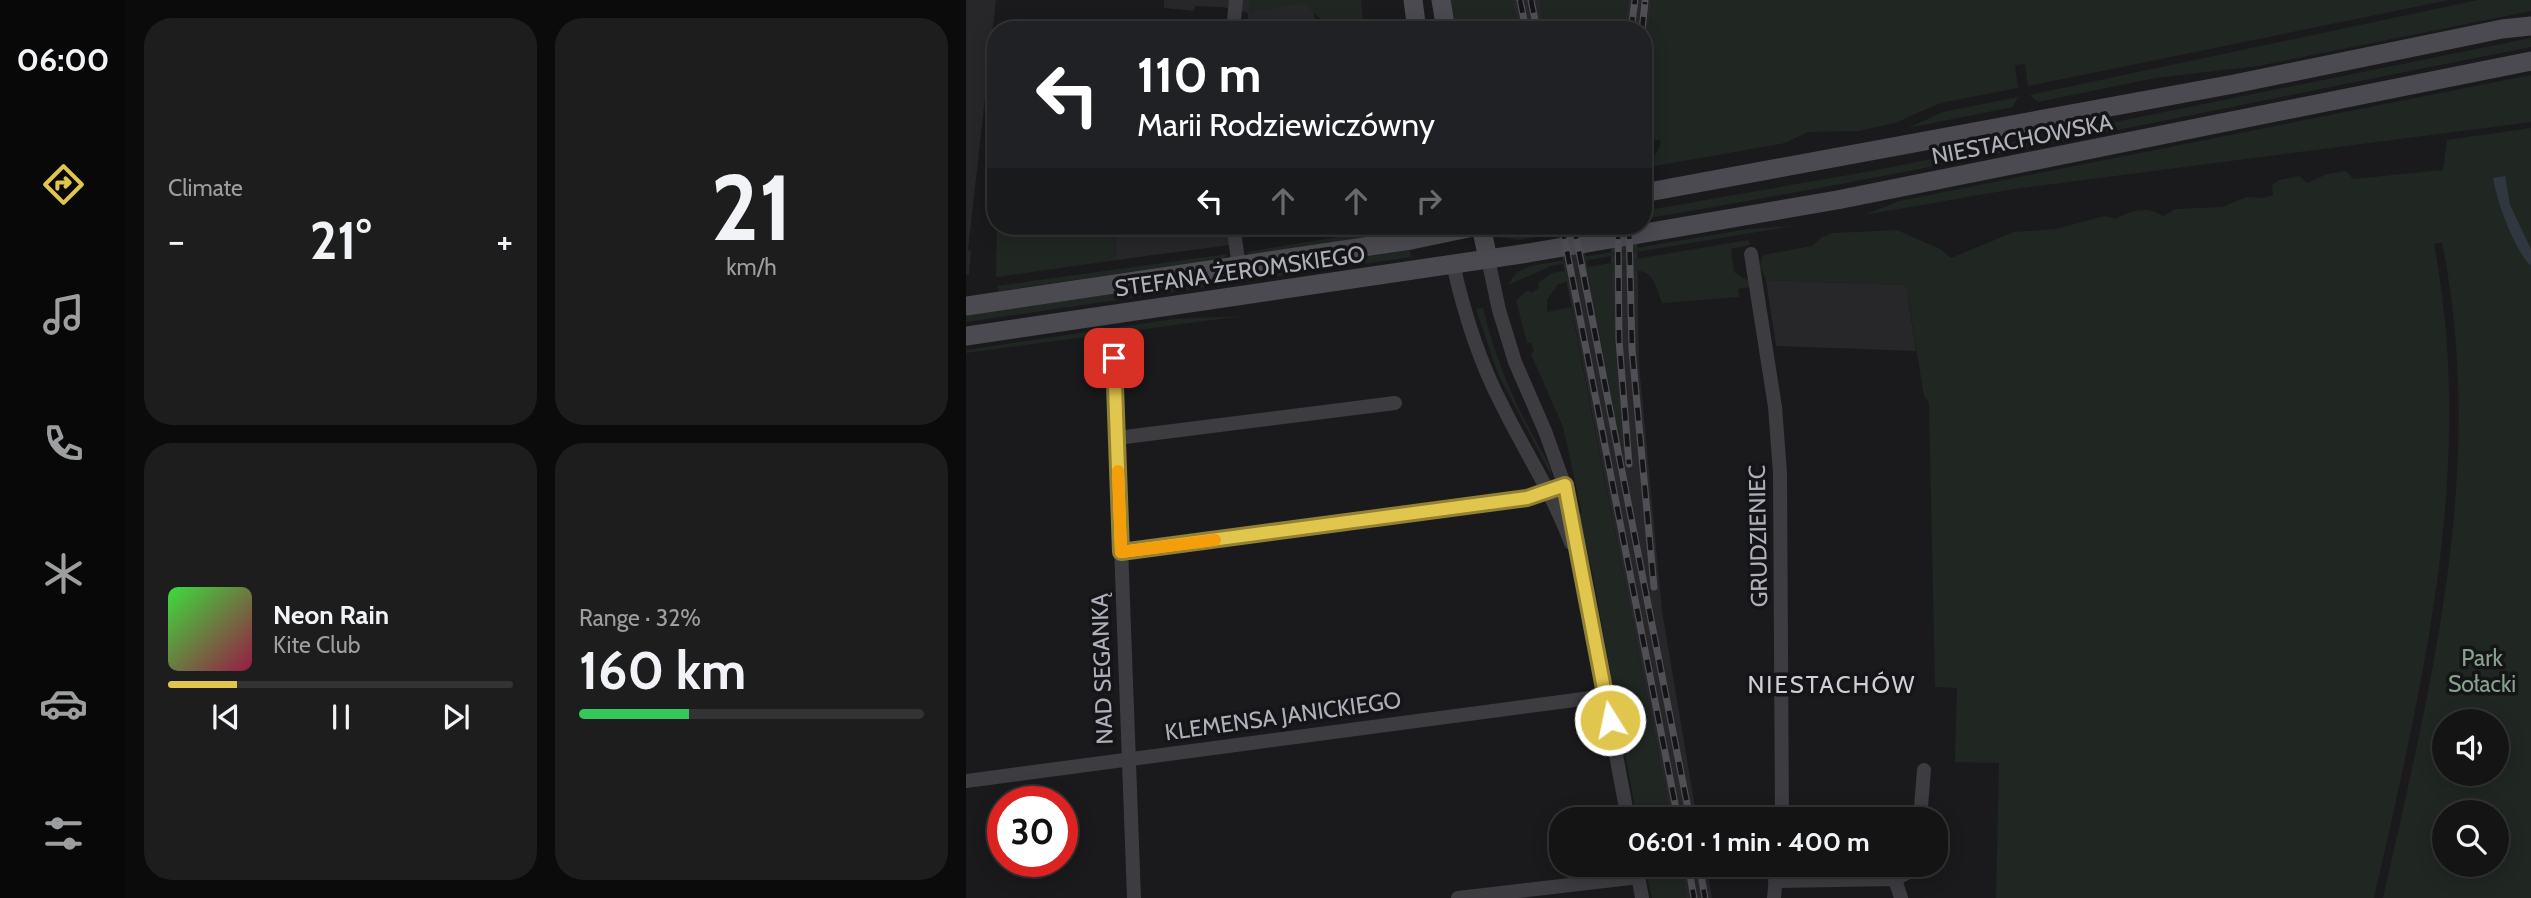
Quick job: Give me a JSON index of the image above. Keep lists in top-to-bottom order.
{
  "streets": {
    "main road": ["NIESTACHOWSKA", "STEFANA ŻEROMSKIEGO"],
    "street": ["GRUDZIENIEC", "NAD SEGANKĄ", "KLEMENSA JANICKIEGO"]
  },
  "crossings": [
    ["NIESTACHOWSKA", "STEFANA ŻEROMSKIEGO"],
    ["NAD SEGANKĄ", "KLEMENSA JANICKIEGO"]
  ],
  "districts": ["NIESTACHÓW"],
  "parks": ["Park Sołacki"],
  "page": {
    "tabs": "06:00",
    "tile": [
      "Climate",
      ["21", "km/h"],
      ["Range · 32%", "160 km"]
    ],
    "turn": ["110 m", "Marii Rodziewiczówny"],
    "heat": ["−", "21°", "+"],
    "song": ["Neon Rain", "Kite Club"],
    "limit": "30",
    "trip": "06:01 · 1 min · 400 m"
  }
}
